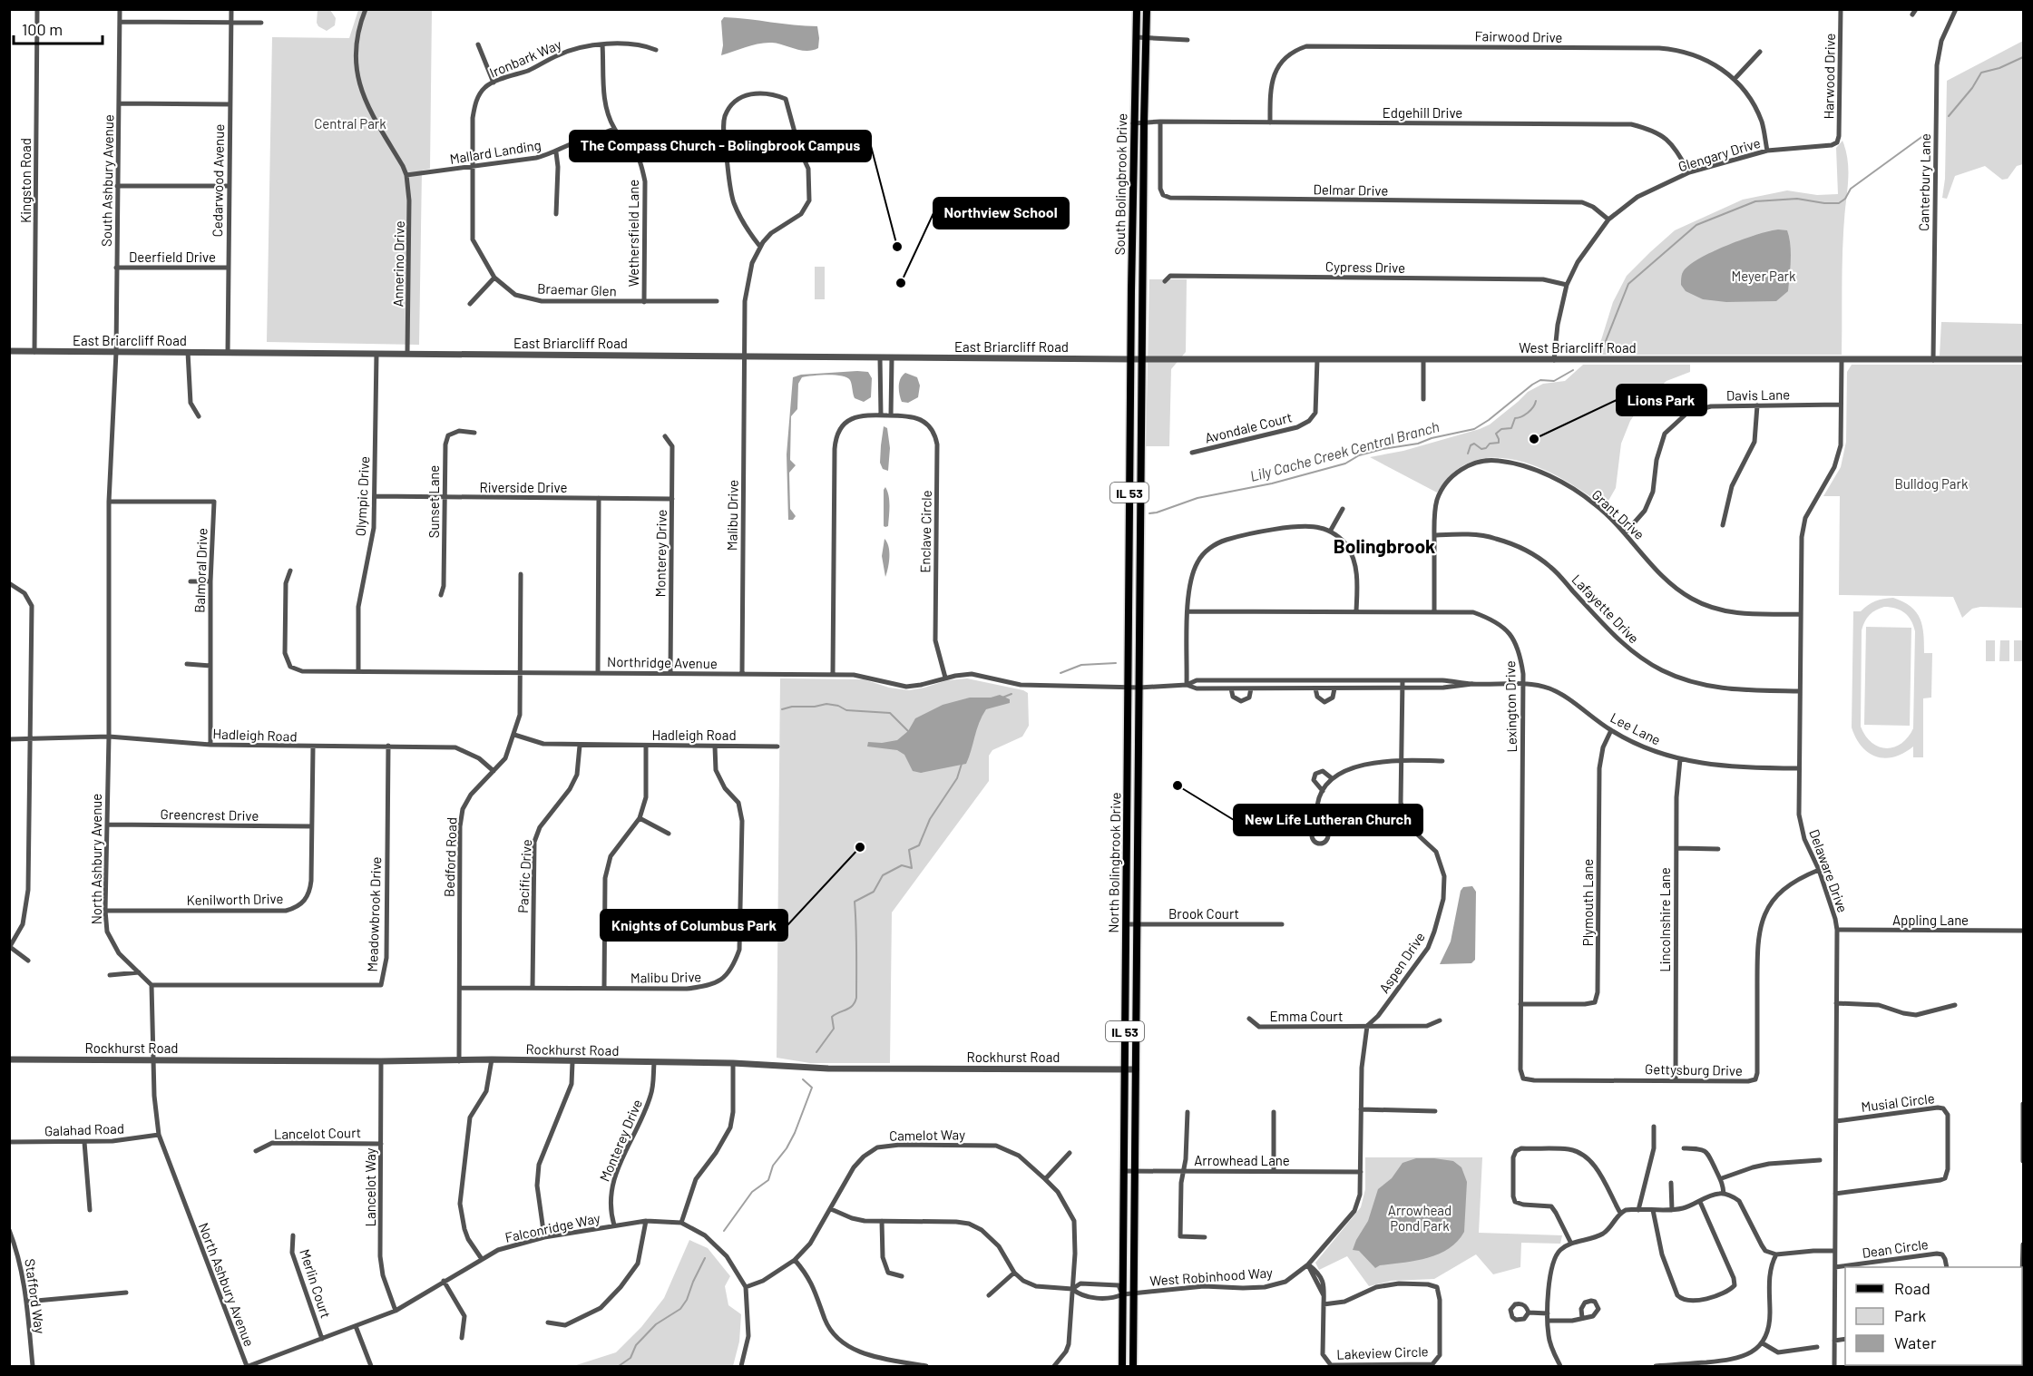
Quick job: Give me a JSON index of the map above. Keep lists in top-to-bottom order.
{
  "streets": {
    "main road": ["South Bolingbrook Drive", "IL 53", "North Bolingbrook Drive"],
    "street": [
      "Fairwood Drive",
      "Ironbark Way",
      "Harwood Drive",
      "Edgehill Drive",
      "Mallard Landing",
      "Glengary Drive",
      "Kingston Road",
      "South Ashbury Avenue",
      "Cedarwood Avenue",
      "Canterbury Lane",
      "Delmar Drive",
      "Wethersfield Lane",
      "Deerfield Drive",
      "Annerino Drive",
      "Cypress Drive",
      "Braemar Glen",
      "East Briarcliff Road",
      "West Briarcliff Road",
      "Davis Lane",
      "Avondale Court",
      "Riverside Drive",
      "Olympic Drive",
      "Sunset Lane",
      "Grant Drive",
      "Malibu Drive",
      "Enclave Circle",
      "Monterey Drive",
      "Balmoral Drive",
      "Lafayette Drive",
      "Northridge Avenue",
      "Lexington Drive",
      "Lee Lane",
      "Hadleigh Road",
      "Greencrest Drive",
      "Bedford Road",
      "North Ashbury Avenue",
      "Delaware Drive",
      "Pacific Drive",
      "Kenilworth Drive",
      "Plymouth Lane",
      "Brook Court",
      "Meadowbrook Drive",
      "Lincolnshire Lane",
      "Appling Lane",
      "Aspen Drive",
      "Emma Court",
      "Rockhurst Road",
      "Gettysburg Drive",
      "Musial Circle",
      "Galahad Road",
      "Lancelot Court",
      "Camelot Way",
      "Arrowhead Lane",
      "Lancelot Way",
      "Falconridge Way",
      "Dean Circle",
      "West Robinhood Way",
      "Merlin Court",
      "Stafford Way",
      "Lakeview Circle"
    ]
  },
  "crossings": [
    ["Fairwood Drive", "Edgehill Drive"],
    ["Fairwood Drive", "Glengary Drive"],
    ["Ironbark Way", "Mallard Landing"],
    ["Ironbark Way", "Wethersfield Lane"],
    ["Ironbark Way", "Braemar Glen"],
    ["Harwood Drive", "Glengary Drive"],
    ["Edgehill Drive", "Glengary Drive"],
    ["Edgehill Drive", "South Bolingbrook Drive"],
    ["Edgehill Drive", "Delmar Drive"],
    ["Mallard Landing", "Wethersfield Lane"],
    ["Mallard Landing", "Annerino Drive"],
    ["Mallard Landing", "Braemar Glen"],
    ["Glengary Drive", "Delmar Drive"],
    ["Glengary Drive", "Cypress Drive"],
    ["Glengary Drive", "West Briarcliff Road"],
    ["Kingston Road", "East Briarcliff Road"],
    ["South Ashbury Avenue", "Deerfield Drive"],
    ["South Ashbury Avenue", "East Briarcliff Road"],
    ["South Ashbury Avenue", "North Ashbury Avenue"],
    ["Cedarwood Avenue", "Deerfield Drive"],
    ["Cedarwood Avenue", "East Briarcliff Road"],
    ["Canterbury Lane", "West Briarcliff Road"],
    ["South Bolingbrook Drive", "East Briarcliff Road"],
    ["South Bolingbrook Drive", "West Briarcliff Road"],
    ["South Bolingbrook Drive", "North Bolingbrook Drive"],
    ["Wethersfield Lane", "Braemar Glen"],
    ["Annerino Drive", "East Briarcliff Road"],
    ["East Briarcliff Road", "West Briarcliff Road"],
    ["East Briarcliff Road", "Olympic Drive"],
    ["East Briarcliff Road", "Malibu Drive"],
    ["East Briarcliff Road", "North Ashbury Avenue"],
    ["East Briarcliff Road", "North Bolingbrook Drive"],
    ["West Briarcliff Road", "Avondale Court"],
    ["West Briarcliff Road", "North Bolingbrook Drive"],
    ["West Briarcliff Road", "Delaware Drive"],
    ["Davis Lane", "Grant Drive"],
    ["Davis Lane", "Delaware Drive"],
    ["Riverside Drive", "Olympic Drive"],
    ["Riverside Drive", "Sunset Lane"],
    ["Riverside Drive", "Monterey Drive"],
    ["Olympic Drive", "Northridge Avenue"],
    ["Grant Drive", "Lafayette Drive"],
    ["Grant Drive", "Lexington Drive"],
    ["Grant Drive", "Delaware Drive"],
    ["Malibu Drive", "Northridge Avenue"],
    ["Malibu Drive", "Hadleigh Road"],
    ["Malibu Drive", "Bedford Road"],
    ["Malibu Drive", "Pacific Drive"],
    ["Enclave Circle", "Northridge Avenue"],
    ["Monterey Drive", "Northridge Avenue"],
    ["Monterey Drive", "Rockhurst Road"],
    ["Monterey Drive", "Falconridge Way"],
    ["Balmoral Drive", "Hadleigh Road"],
    ["Balmoral Drive", "North Ashbury Avenue"],
    ["Lafayette Drive", "Delaware Drive"],
    ["Northridge Avenue", "Lee Lane"],
    ["Northridge Avenue", "Bedford Road"],
    ["Northridge Avenue", "North Bolingbrook Drive"],
    ["Lexington Drive", "Lee Lane"],
    ["Lexington Drive", "Plymouth Lane"],
    ["Lexington Drive", "Gettysburg Drive"],
    ["Lee Lane", "North Bolingbrook Drive"],
    ["Lee Lane", "Delaware Drive"],
    ["Lee Lane", "Plymouth Lane"],
    ["Lee Lane", "Lincolnshire Lane"],
    ["Lee Lane", "Aspen Drive"],
    ["Hadleigh Road", "Bedford Road"],
    ["Hadleigh Road", "North Ashbury Avenue"],
    ["Hadleigh Road", "Pacific Drive"],
    ["Hadleigh Road", "Kenilworth Drive"],
    ["Hadleigh Road", "Meadowbrook Drive"],
    ["Greencrest Drive", "North Ashbury Avenue"],
    ["Greencrest Drive", "Kenilworth Drive"],
    ["Bedford Road", "Rockhurst Road"],
    ["North Ashbury Avenue", "Kenilworth Drive"],
    ["North Ashbury Avenue", "Meadowbrook Drive"],
    ["North Ashbury Avenue", "Rockhurst Road"],
    ["North Ashbury Avenue", "Galahad Road"],
    ["North Ashbury Avenue", "Falconridge Way"],
    ["North Bolingbrook Drive", "Brook Court"],
    ["North Bolingbrook Drive", "Rockhurst Road"],
    ["North Bolingbrook Drive", "Arrowhead Lane"],
    ["North Bolingbrook Drive", "West Robinhood Way"],
    ["Delaware Drive", "Appling Lane"],
    ["Delaware Drive", "Gettysburg Drive"],
    ["Delaware Drive", "Musial Circle"],
    ["Delaware Drive", "Dean Circle"],
    ["Lincolnshire Lane", "Gettysburg Drive"],
    ["Aspen Drive", "Emma Court"],
    ["Aspen Drive", "West Robinhood Way"],
    ["Emma Court", "West Robinhood Way"],
    ["Rockhurst Road", "Lancelot Way"],
    ["Lancelot Court", "Lancelot Way"],
    ["Camelot Way", "Falconridge Way"],
    ["Camelot Way", "West Robinhood Way"],
    ["Arrowhead Lane", "West Robinhood Way"],
    ["Lancelot Way", "Falconridge Way"],
    ["Falconridge Way", "Merlin Court"],
    ["West Robinhood Way", "Lakeview Circle"]
  ],
  "districts": ["Bolingbrook"],
  "water": ["Lily Cache Creek Central Branch"],
  "parks": [
    "Central Park",
    "Meyer Park",
    "Bulldog Park",
    "Arrowhead Pond Park"
  ],
  "places": [
    "The Compass Church - Bolingbrook Campus",
    "Northview School",
    "Lions Park",
    "New Life Lutheran Church",
    "Knights of Columbus Park"
  ],
  "legend": ["Road", "Park", "Water"],
  "scale_bar": "100 m"
}
